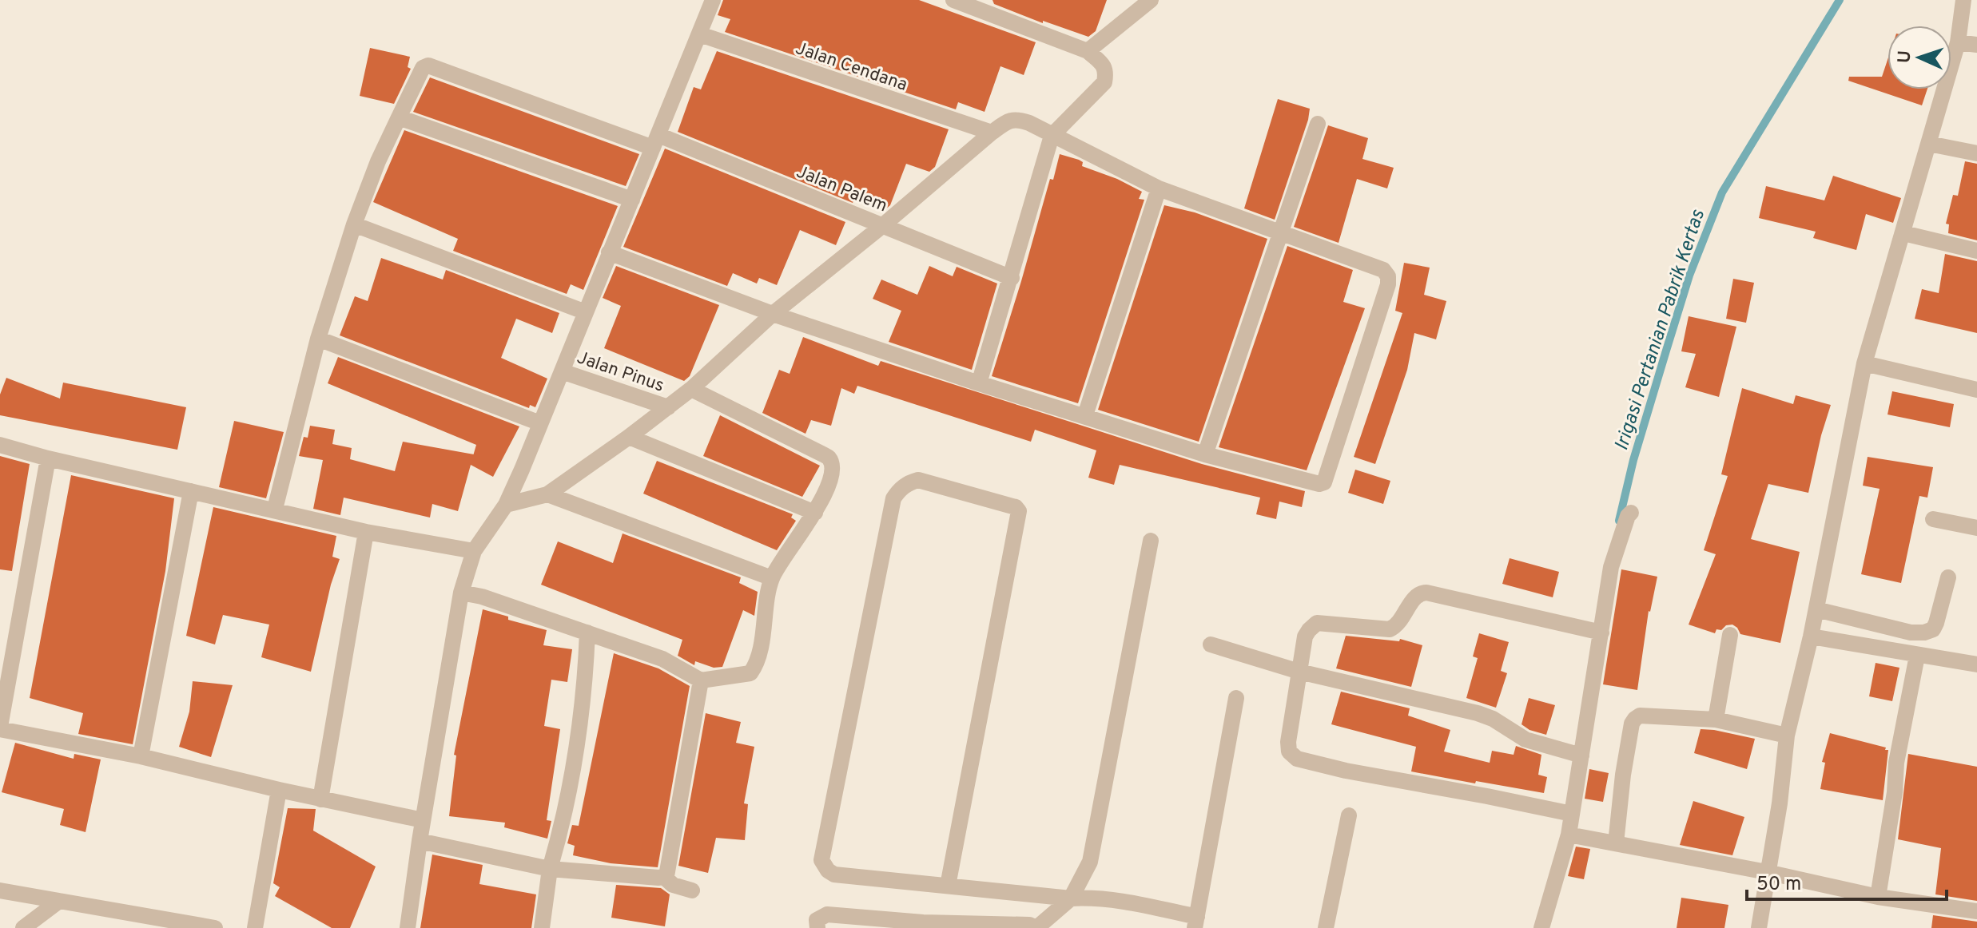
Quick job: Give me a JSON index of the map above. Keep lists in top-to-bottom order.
{
  "streets": {
    "street": ["Jalan Cendana", "Jalan Palem", "Jalan Pinus"]
  },
  "water": ["Irigasi Pertanian Pabrik Kertas"],
  "scale_bar": "50 m",
  "north": "left"
}
